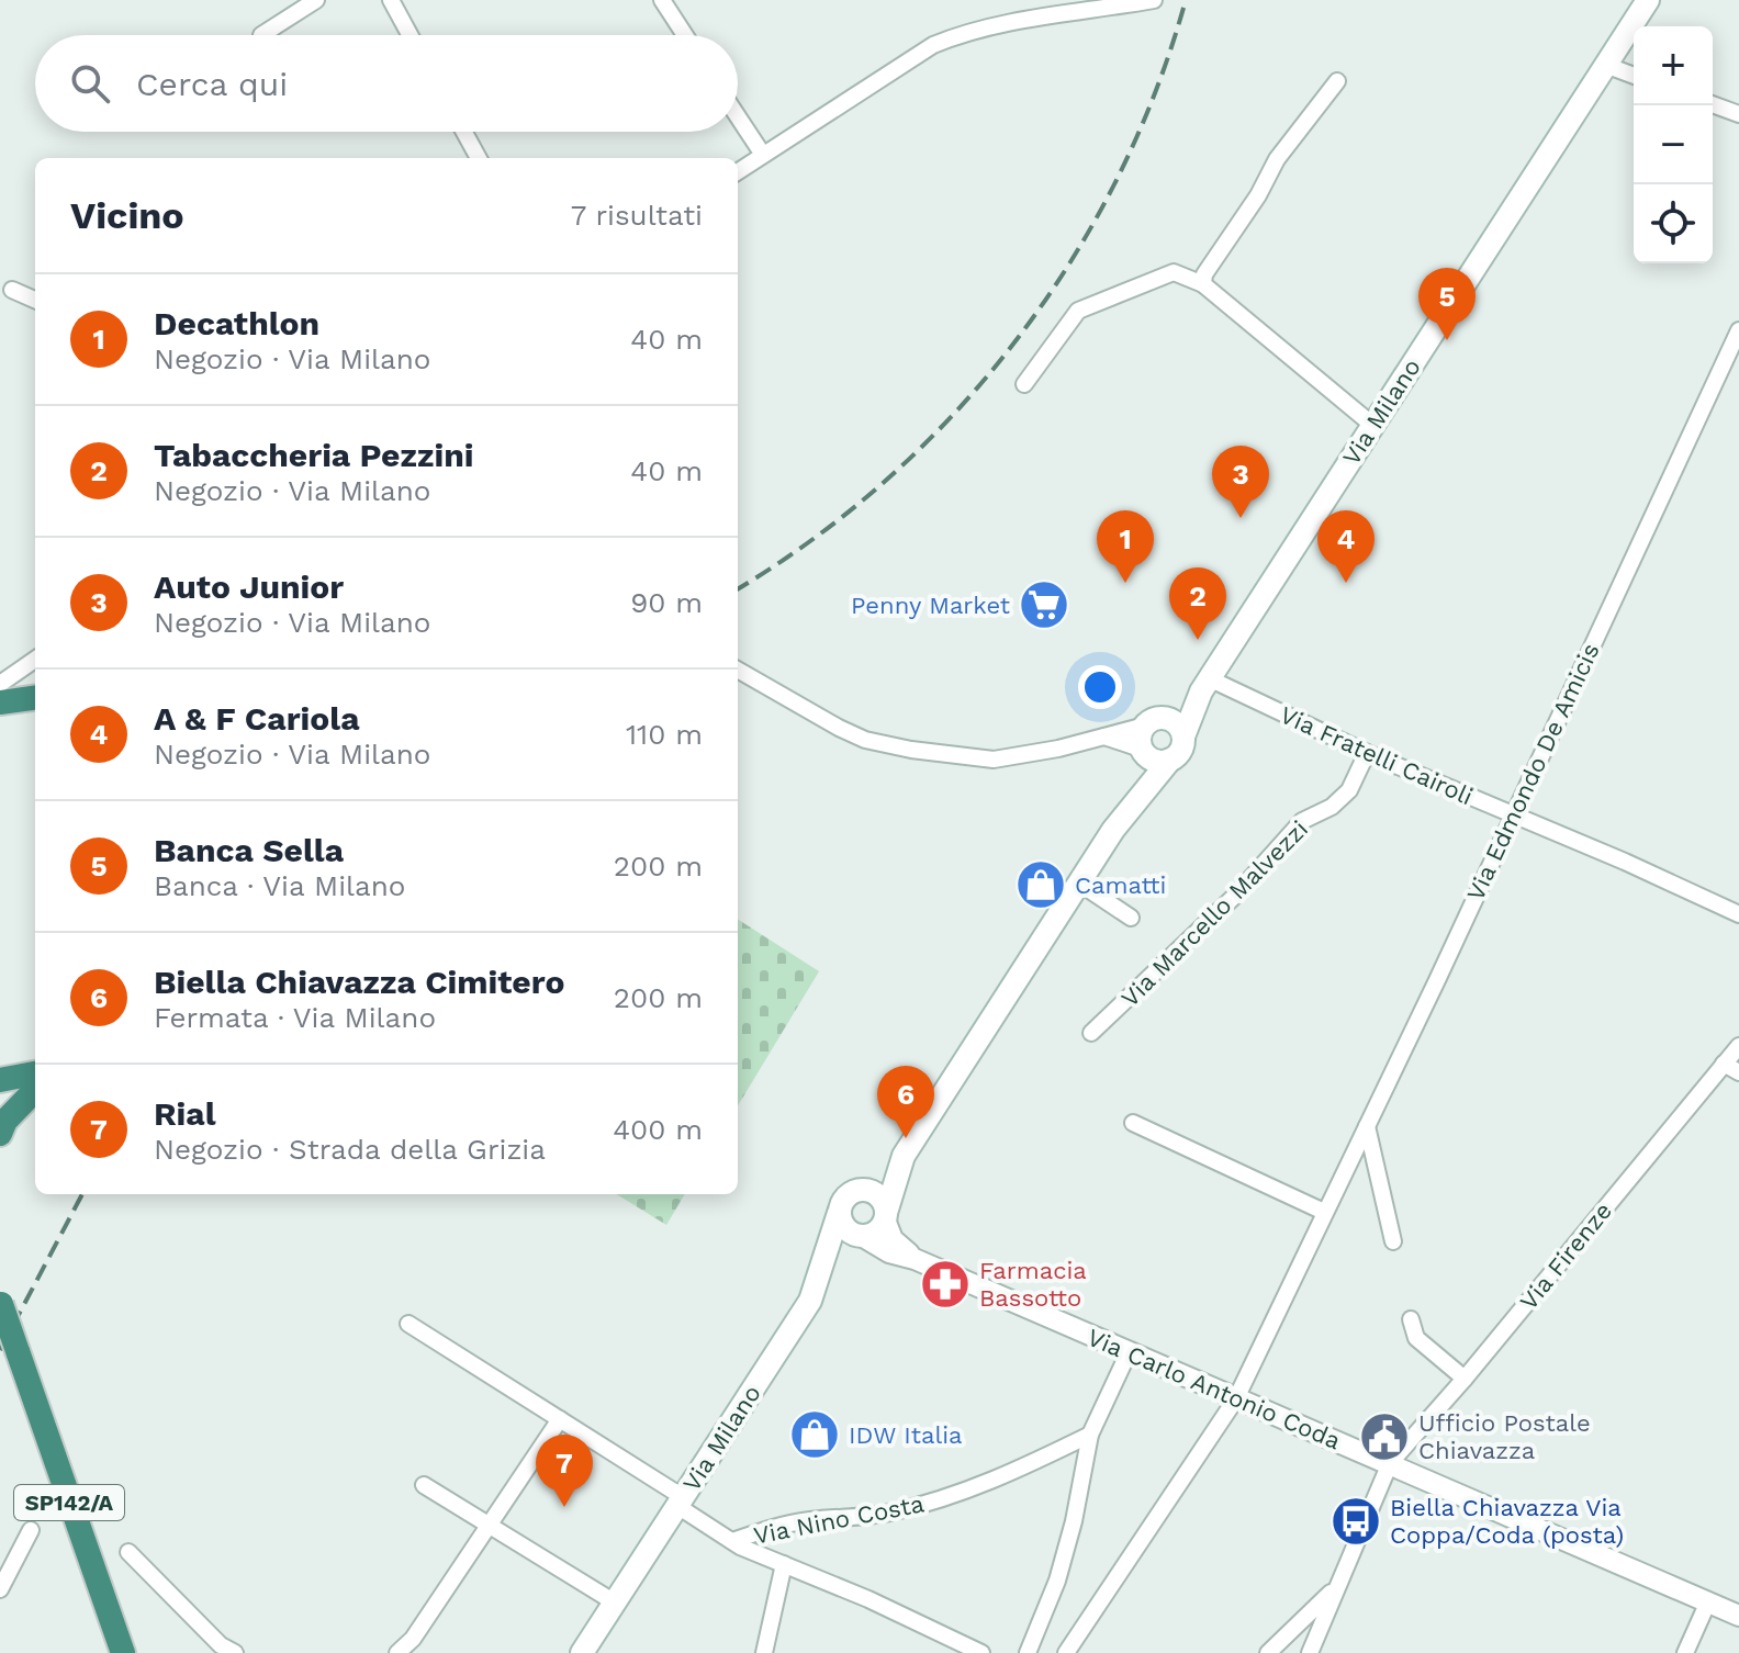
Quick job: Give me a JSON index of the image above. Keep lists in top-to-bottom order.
{
  "streets": {
    "highway": ["SP142/A"],
    "main road": ["Via Milano"],
    "street": [
      "Via Fratelli Cairoli",
      "Via Edmondo De Amicis",
      "Via Marcello Malvezzi",
      "Via Firenze",
      "Via Carlo Antonio Coda",
      "Via Nino Costa"
    ]
  },
  "crossings": [
    ["Via Milano", "Via Fratelli Cairoli"],
    ["Via Milano", "Via Carlo Antonio Coda"],
    ["Via Fratelli Cairoli", "Via Edmondo De Amicis"],
    ["Via Fratelli Cairoli", "Via Marcello Malvezzi"],
    ["Via Edmondo De Amicis", "Via Carlo Antonio Coda"],
    ["Via Firenze", "Via Carlo Antonio Coda"]
  ],
  "places": {
    "supermarket": ["Penny Market"],
    "shop": ["Camatti", "IDW Italia"],
    "pharmacy": ["Farmacia Bassotto"],
    "public building": ["Ufficio Postale Chiavazza"],
    "bus stop": ["Biella Chiavazza Via Coppa/Coda (posta)"]
  },
  "page": {
    "map_buttons": ["+", "−"],
    "search": "Cerca qui",
    "heading": ["Vicino", "7 risultati"],
    "pins": [
      "5",
      "3",
      "1",
      "4",
      "2",
      "6",
      "7"
    ],
    "list": [
      {
        "mark": "1",
        "name": "Decathlon",
        "note": "Negozio · Via Milano",
        "value": "40 m"
      },
      {
        "mark": "2",
        "name": "Tabaccheria Pezzini",
        "note": "Negozio · Via Milano",
        "value": "40 m"
      },
      {
        "mark": "3",
        "name": "Auto Junior",
        "note": "Negozio · Via Milano",
        "value": "90 m"
      },
      {
        "mark": "4",
        "name": "A & F Cariola",
        "note": "Negozio · Via Milano",
        "value": "110 m"
      },
      {
        "mark": "5",
        "name": "Banca Sella",
        "note": "Banca · Via Milano",
        "value": "200 m"
      },
      {
        "mark": "6",
        "name": "Biella Chiavazza Cimitero",
        "note": "Fermata · Via Milano",
        "value": "200 m"
      },
      {
        "mark": "7",
        "name": "Rial",
        "note": "Negozio · Strada della Grizia",
        "value": "400 m"
      }
    ]
  }
}
